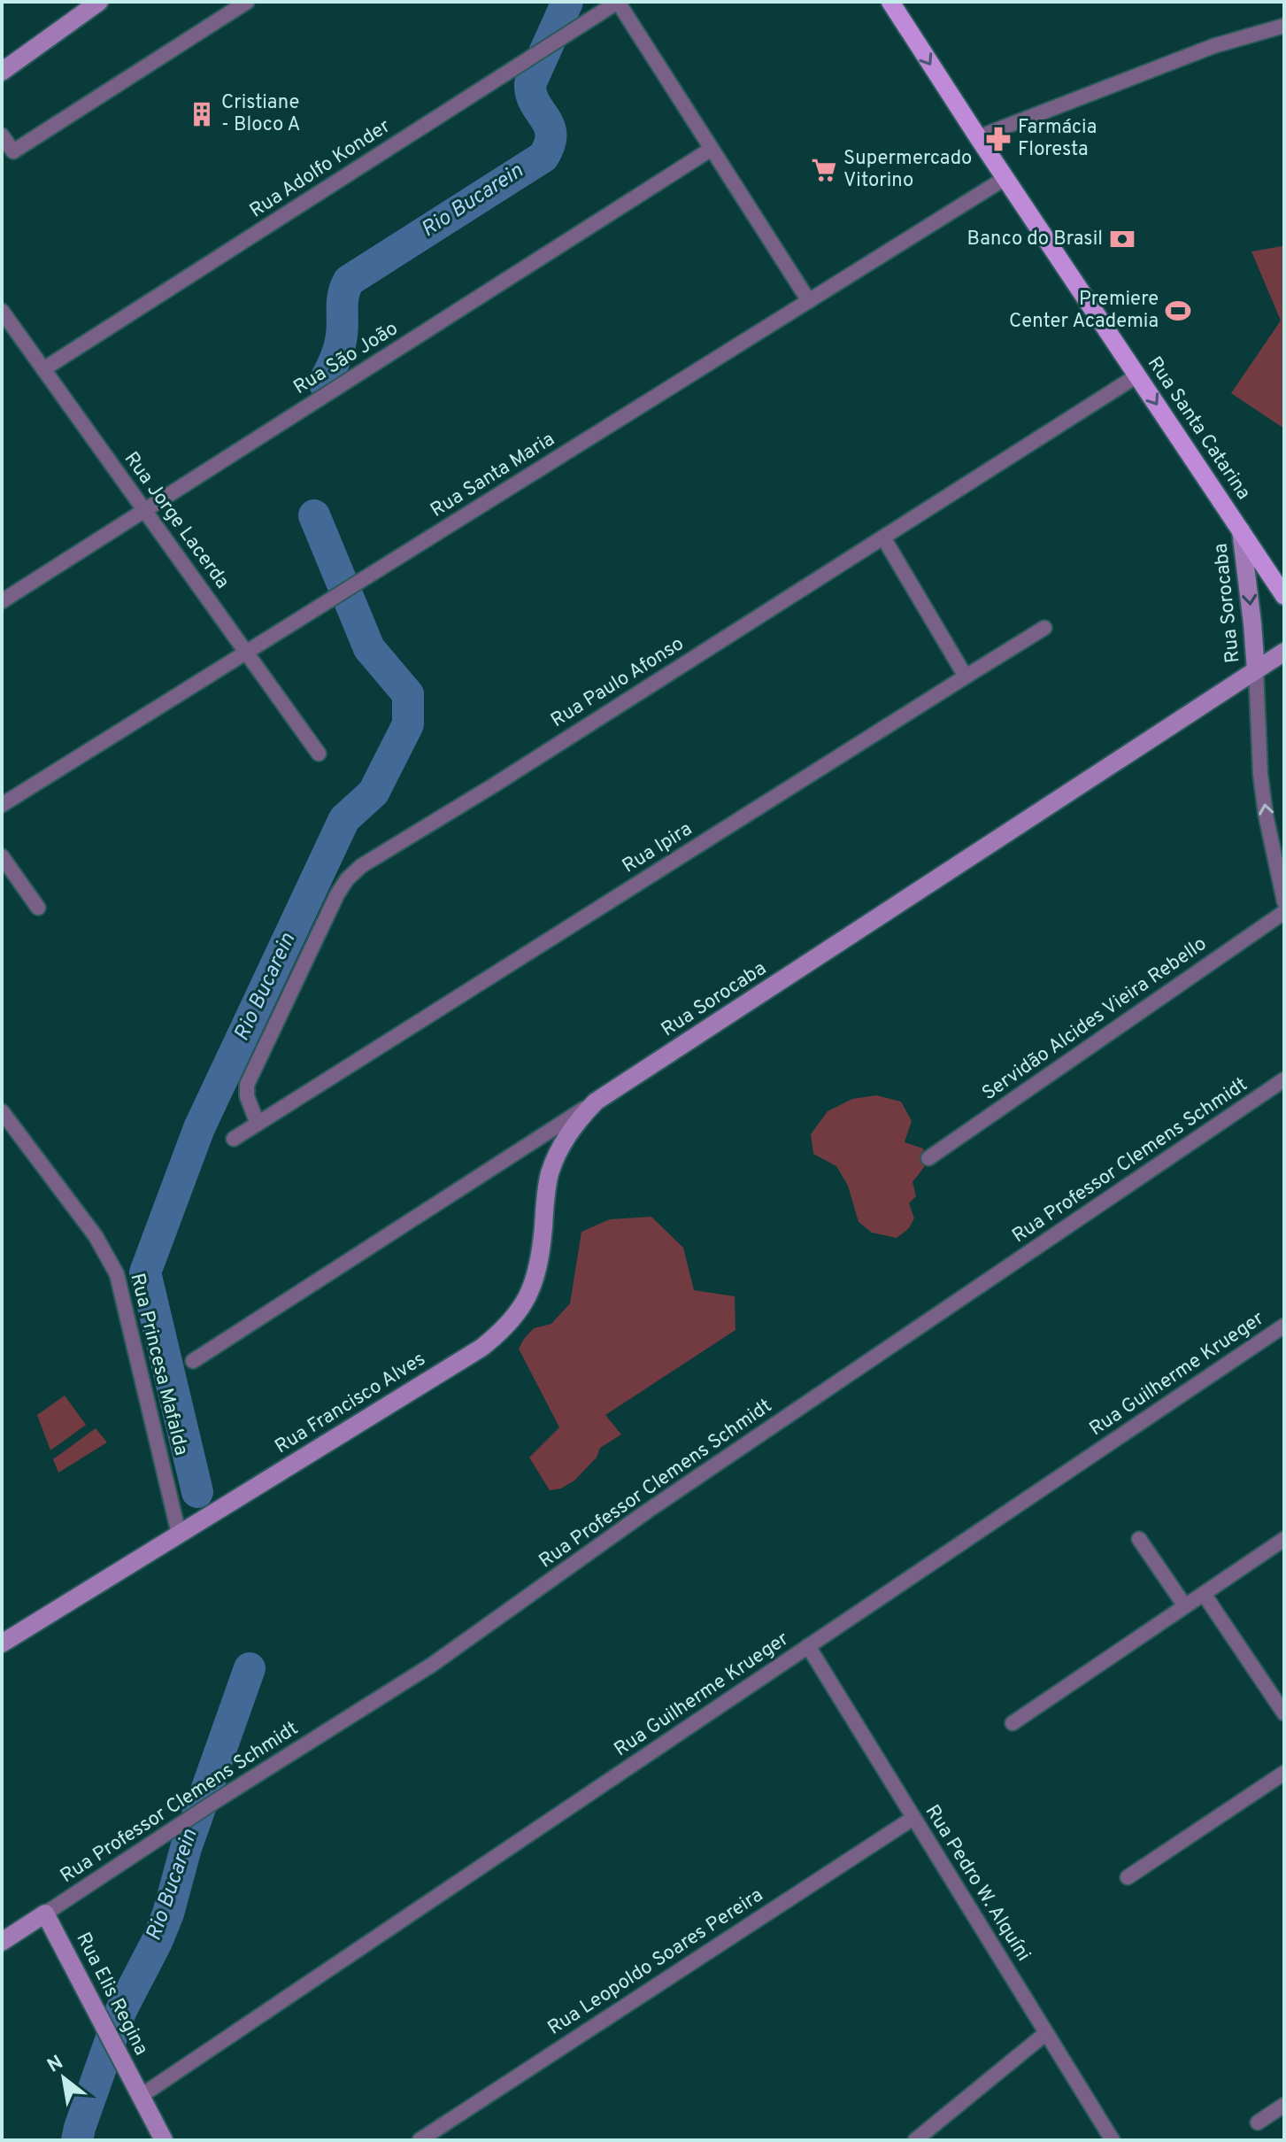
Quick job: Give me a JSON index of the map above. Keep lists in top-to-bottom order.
{
  "streets": {
    "main road": [
      "Rua Santa Catarina",
      "Rua Sorocaba",
      "Rua Francisco Alves",
      "Rua Elis Regina"
    ],
    "street": [
      "Rua Adolfo Konder",
      "Rua São João",
      "Rua Santa Maria",
      "Rua Jorge Lacerda",
      "Rua Paulo Afonso",
      "Rua Ipira",
      "Servidão Alcides Vieira Rebello",
      "Rua Professor Clemens Schmidt",
      "Rua Princesa Mafalda",
      "Rua Guilherme Krueger",
      "Rua Pedro W. Alquíni",
      "Rua Leopoldo Soares Pereira"
    ]
  },
  "crossings": [
    ["Rua Adolfo Konder", "Rua Jorge Lacerda"],
    ["Rua São João", "Rua Jorge Lacerda"],
    ["Rua Santa Catarina", "Rua Santa Maria"],
    ["Rua Santa Catarina", "Rua Sorocaba"],
    ["Rua Santa Catarina", "Rua Paulo Afonso"],
    ["Rua Santa Maria", "Rua Jorge Lacerda"],
    ["Rua Sorocaba", "Rua Francisco Alves"],
    ["Rua Paulo Afonso", "Rua Ipira"],
    ["Rua Professor Clemens Schmidt", "Rua Elis Regina"],
    ["Rua Princesa Mafalda", "Rua Francisco Alves"],
    ["Rua Guilherme Krueger", "Rua Pedro W. Alquíni"],
    ["Rua Guilherme Krueger", "Rua Elis Regina"],
    ["Rua Pedro W. Alquíni", "Rua Leopoldo Soares Pereira"]
  ],
  "one_way": ["Rua Santa Catarina"],
  "water": ["Rio Bucarein"],
  "places": {
    "building": ["Cristiane - Bloco A"],
    "pharmacy": ["Farmácia Floresta"],
    "supermarket": ["Supermercado Vitorino"],
    "bank": ["Banco do Brasil"],
    "sports": ["Premiere Center Academia"]
  },
  "north": "top left"
}
